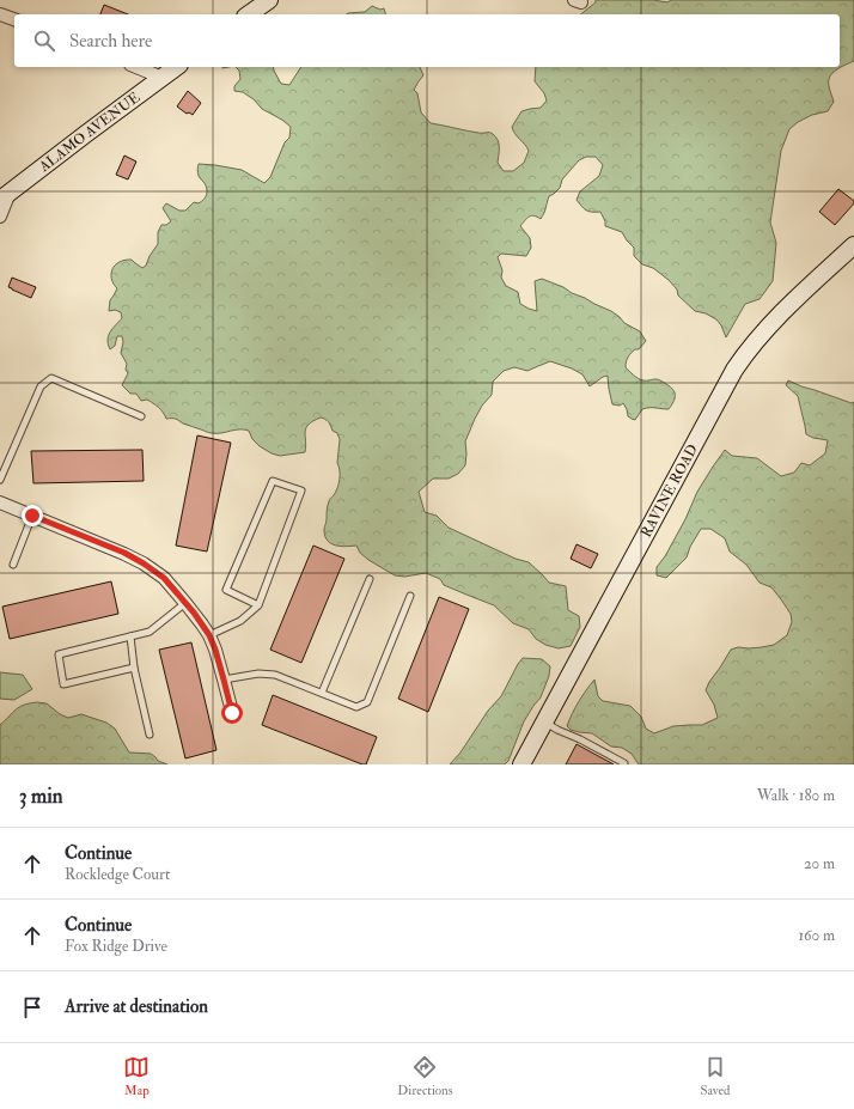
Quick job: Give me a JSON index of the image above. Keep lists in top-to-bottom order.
{
  "streets": {
    "street": ["ALAMO AVENUE", "RAVINE ROAD"]
  },
  "page": {
    "search": "Search here",
    "heading": ["3 min", "Walk · 180 m"],
    "list": [
      ["Continue", "Rockledge Court", "20 m"],
      ["Continue", "Fox Ridge Drive", "160 m"],
      "Arrive at destination"
    ],
    "nav": ["Map", "Directions", "Saved"]
  }
}
